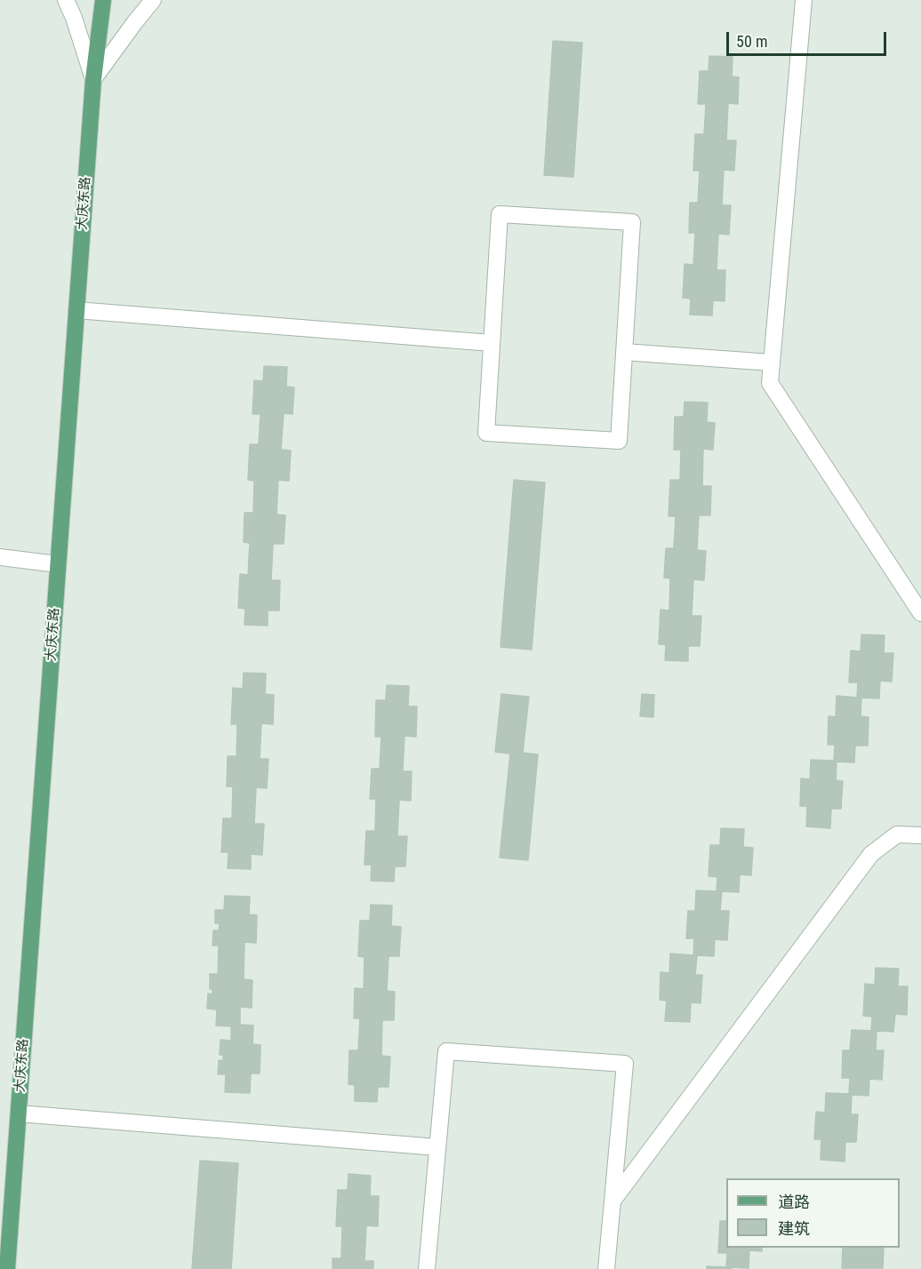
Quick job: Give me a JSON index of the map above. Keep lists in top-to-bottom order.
{
  "streets": {
    "main road": ["大庆东路"]
  },
  "legend": ["道路", "建筑"],
  "scale_bar": "50 m"
}
